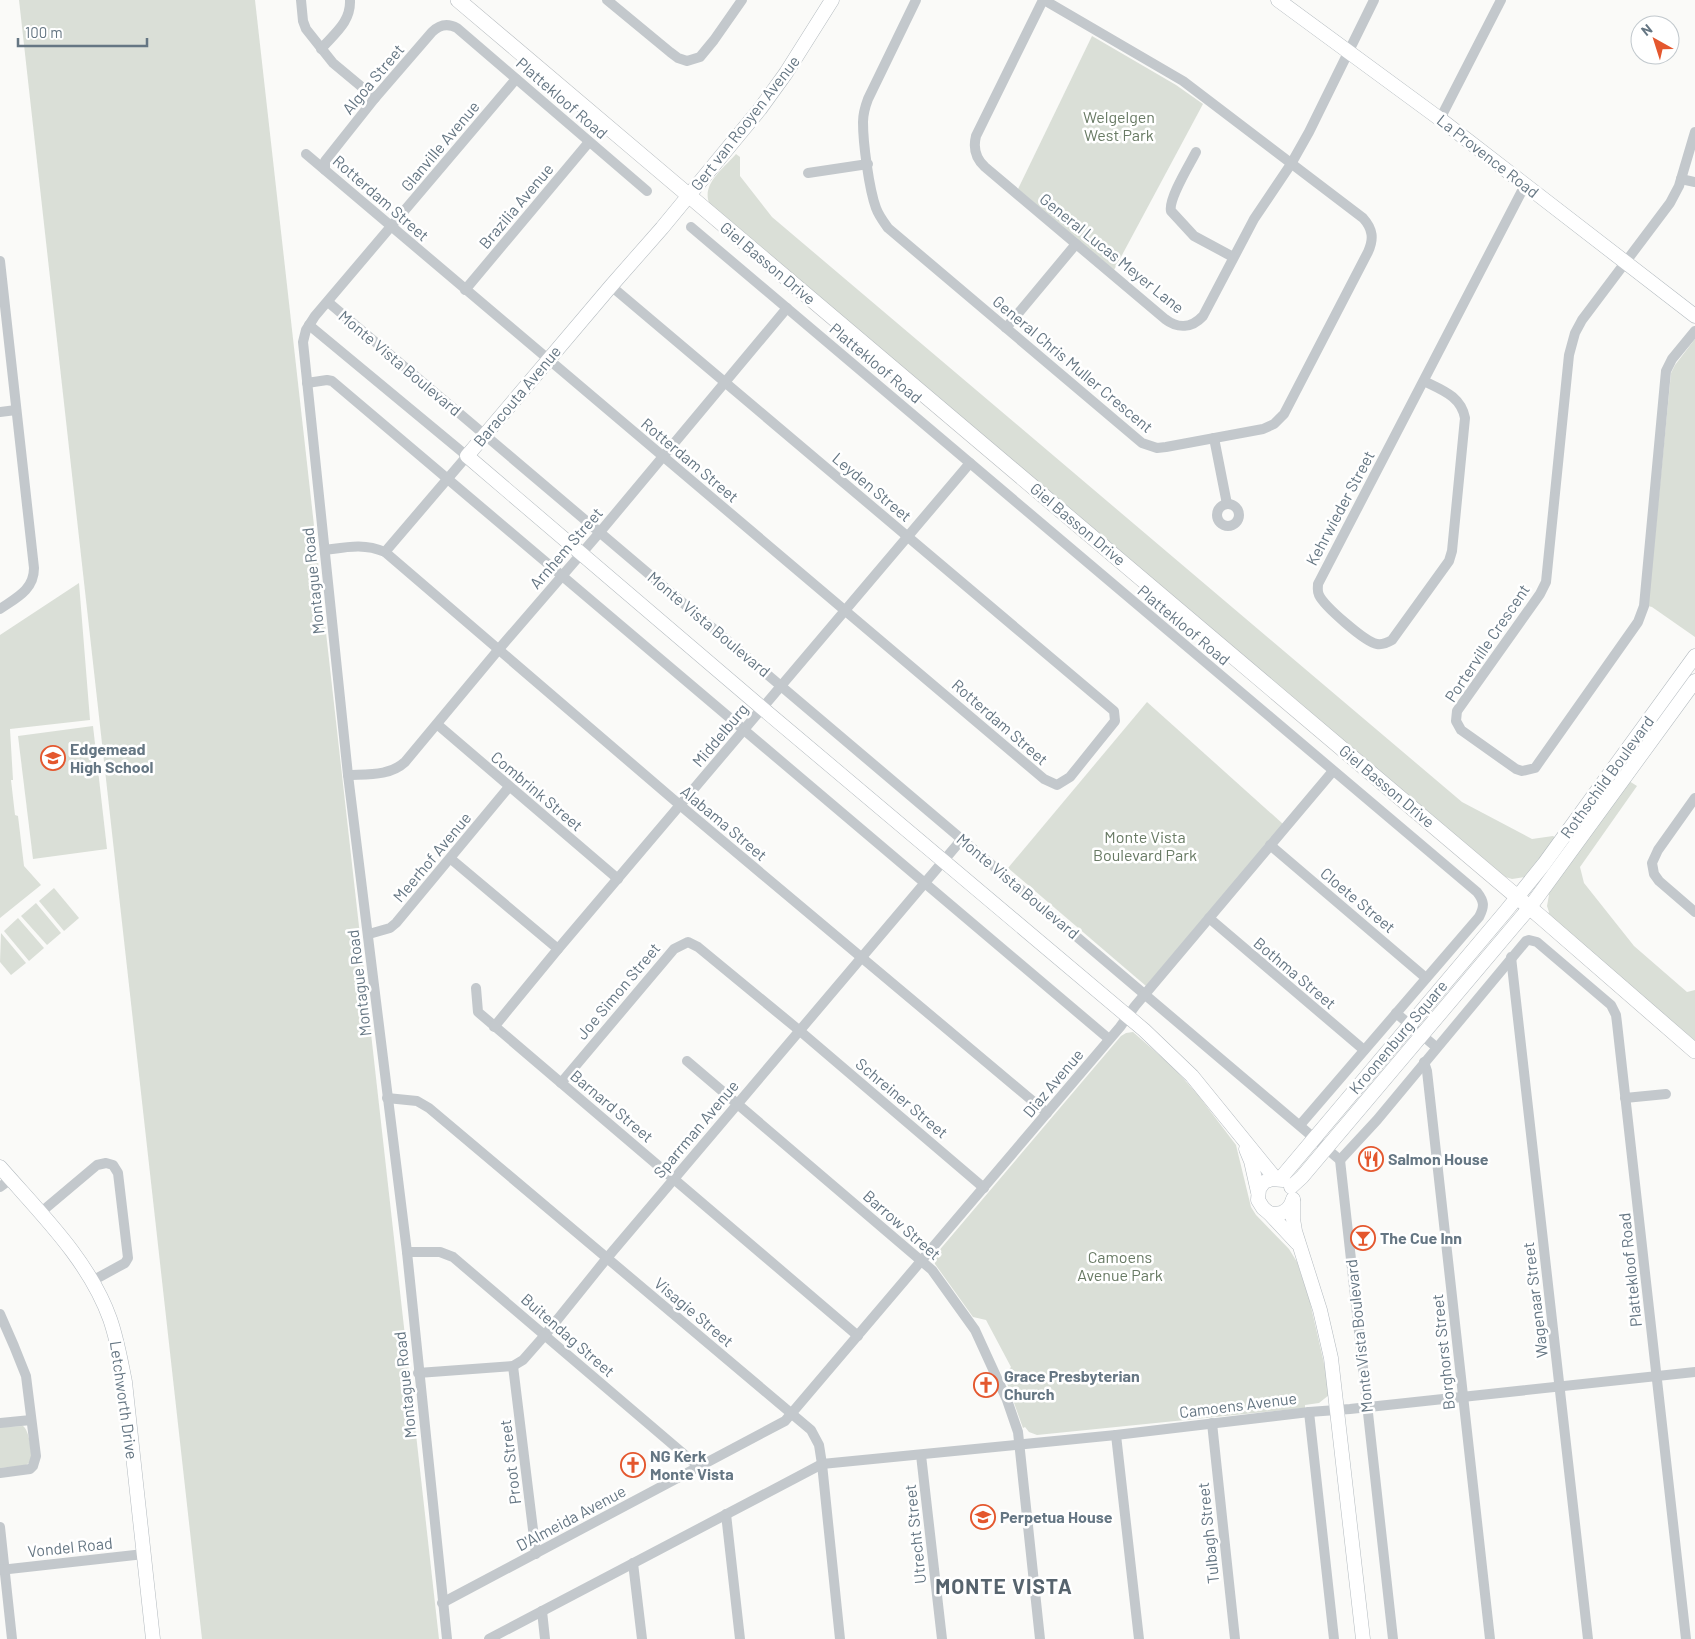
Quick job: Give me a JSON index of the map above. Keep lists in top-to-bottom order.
{
  "streets": {
    "main road": ["Giel Basson Drive"],
    "street": [
      "Algoa Street",
      "Plattekloof Road",
      "Gert van Rooyen Avenue",
      "Glanville Avenue",
      "La Provence Road",
      "Rotterdam Street",
      "Brazilia Avenue",
      "General Lucas Meyer Lane",
      "Monte Vista Boulevard",
      "General Chris Muller Crescent",
      "Baracouta Avenue",
      "Leyden Street",
      "Kehrwieder Street",
      "Arnhem Street",
      "Montague Road",
      "Porterville Crescent",
      "Middelburg",
      "Rothschild Boulevard",
      "Combrink Street",
      "Alabama Street",
      "Meerhof Avenue",
      "Cloete Street",
      "Bothma Street",
      "Joe Simon Street",
      "Kroonenburg Square",
      "Diaz Avenue",
      "Schreiner Street",
      "Barnard Street",
      "Sparrman Avenue",
      "Barrow Street",
      "Wagenaar Street",
      "Visagie Street",
      "Buitendag Street",
      "Borghorst Street",
      "Letchworth Drive",
      "Camoens Avenue",
      "Proot Street",
      "D'Almeida Avenue",
      "Tulbagh Street",
      "Utrecht Street",
      "Vondel Road"
    ]
  },
  "crossings": [
    ["Algoa Street", "Plattekloof Road"],
    ["Algoa Street", "Rotterdam Street"],
    ["Plattekloof Road", "Glanville Avenue"],
    ["Plattekloof Road", "Brazilia Avenue"],
    ["Plattekloof Road", "Arnhem Street"],
    ["Plattekloof Road", "Middelburg"],
    ["Plattekloof Road", "Kroonenburg Square"],
    ["Plattekloof Road", "Diaz Avenue"],
    ["Plattekloof Road", "Wagenaar Street"],
    ["Plattekloof Road", "Camoens Avenue"],
    ["Gert van Rooyen Avenue", "Giel Basson Drive"],
    ["Gert van Rooyen Avenue", "Baracouta Avenue"],
    ["Glanville Avenue", "Rotterdam Street"],
    ["Glanville Avenue", "Monte Vista Boulevard"],
    ["Glanville Avenue", "Montague Road"],
    ["La Provence Road", "General Lucas Meyer Lane"],
    ["La Provence Road", "Kehrwieder Street"],
    ["La Provence Road", "Porterville Crescent"],
    ["Rotterdam Street", "Brazilia Avenue"],
    ["Rotterdam Street", "Baracouta Avenue"],
    ["Rotterdam Street", "Leyden Street"],
    ["Rotterdam Street", "Arnhem Street"],
    ["Rotterdam Street", "Middelburg"],
    ["General Lucas Meyer Lane", "General Chris Muller Crescent"],
    ["Giel Basson Drive", "Baracouta Avenue"],
    ["Giel Basson Drive", "Rothschild Boulevard"],
    ["Giel Basson Drive", "Kroonenburg Square"],
    ["Monte Vista Boulevard", "Baracouta Avenue"],
    ["Monte Vista Boulevard", "Arnhem Street"],
    ["Monte Vista Boulevard", "Montague Road"],
    ["Monte Vista Boulevard", "Middelburg"],
    ["Monte Vista Boulevard", "Kroonenburg Square"],
    ["Monte Vista Boulevard", "Diaz Avenue"],
    ["Monte Vista Boulevard", "Sparrman Avenue"],
    ["Monte Vista Boulevard", "Camoens Avenue"],
    ["Baracouta Avenue", "Leyden Street"],
    ["Baracouta Avenue", "Alabama Street"],
    ["Leyden Street", "Arnhem Street"],
    ["Leyden Street", "Middelburg"],
    ["Arnhem Street", "Montague Road"],
    ["Arnhem Street", "Combrink Street"],
    ["Arnhem Street", "Alabama Street"],
    ["Montague Road", "Meerhof Avenue"],
    ["Montague Road", "Visagie Street"],
    ["Montague Road", "Buitendag Street"],
    ["Montague Road", "D'Almeida Avenue"],
    ["Middelburg", "Combrink Street"],
    ["Middelburg", "Alabama Street"],
    ["Middelburg", "Barnard Street"],
    ["Rothschild Boulevard", "Kroonenburg Square"],
    ["Combrink Street", "Meerhof Avenue"],
    ["Alabama Street", "Diaz Avenue"],
    ["Alabama Street", "Sparrman Avenue"],
    ["Cloete Street", "Kroonenburg Square"],
    ["Cloete Street", "Diaz Avenue"],
    ["Bothma Street", "Kroonenburg Square"],
    ["Bothma Street", "Diaz Avenue"],
    ["Joe Simon Street", "Schreiner Street"],
    ["Joe Simon Street", "Barnard Street"],
    ["Joe Simon Street", "Sparrman Avenue"],
    ["Diaz Avenue", "Schreiner Street"],
    ["Diaz Avenue", "Barnard Street"],
    ["Diaz Avenue", "Barrow Street"],
    ["Diaz Avenue", "Visagie Street"],
    ["Diaz Avenue", "D'Almeida Avenue"],
    ["Schreiner Street", "Sparrman Avenue"],
    ["Barnard Street", "Sparrman Avenue"],
    ["Sparrman Avenue", "Barrow Street"],
    ["Sparrman Avenue", "Visagie Street"],
    ["Sparrman Avenue", "Buitendag Street"],
    ["Sparrman Avenue", "Proot Street"],
    ["Barrow Street", "Camoens Avenue"],
    ["Wagenaar Street", "Camoens Avenue"],
    ["Visagie Street", "Camoens Avenue"],
    ["Visagie Street", "D'Almeida Avenue"],
    ["Buitendag Street", "D'Almeida Avenue"],
    ["Borghorst Street", "Camoens Avenue"],
    ["Letchworth Drive", "Vondel Road"],
    ["Camoens Avenue", "Tulbagh Street"],
    ["Camoens Avenue", "Utrecht Street"],
    ["Proot Street", "D'Almeida Avenue"]
  ],
  "districts": ["MONTE VISTA"],
  "parks": ["Welgelgen West Park", "Monte Vista Boulevard Park", "Camoens Avenue Park"],
  "places": {
    "school or university": ["Edgemead High School", "Perpetua House"],
    "restaurant": ["Salmon House"],
    "bar": ["The Cue Inn"],
    "church": ["Grace Presbyterian Church", "NG Kerk Monte Vista"]
  },
  "scale_bar": "100 m",
  "north": "top left"
}
